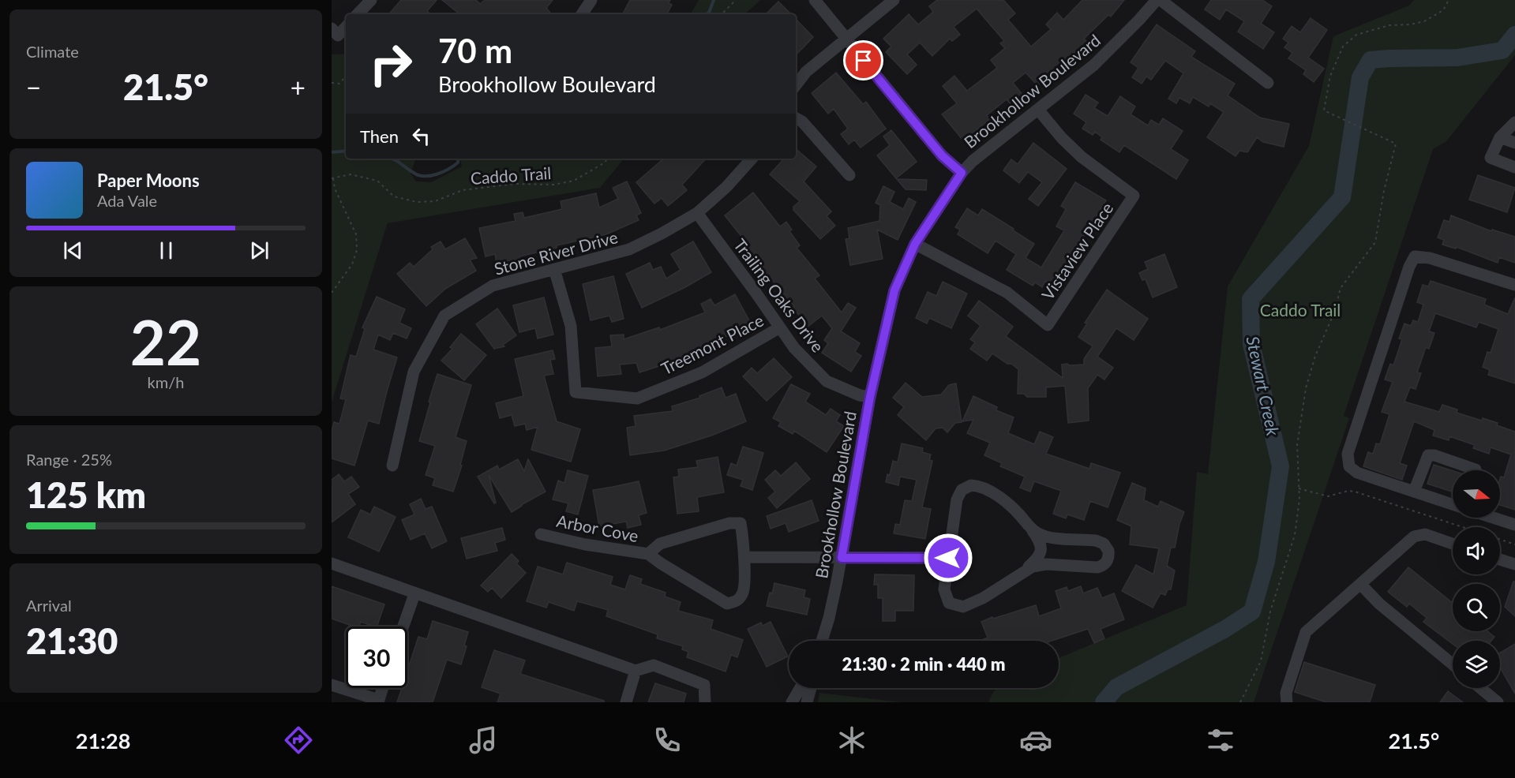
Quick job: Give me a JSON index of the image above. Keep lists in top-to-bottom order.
{
  "streets": {
    "street": [
      "Brookhollow Boulevard",
      "Vistaview Place",
      "Stone River Drive",
      "Trailing Oaks Drive",
      "Treemont Place",
      "Arbor Cove"
    ],
    "path": ["Caddo Trail"]
  },
  "crossings": [
    ["Brookhollow Boulevard", "Vistaview Place"],
    ["Brookhollow Boulevard", "Trailing Oaks Drive"],
    ["Stone River Drive", "Trailing Oaks Drive"],
    ["Stone River Drive", "Treemont Place"],
    ["Trailing Oaks Drive", "Treemont Place"]
  ],
  "water": ["Stewart Creek"],
  "parks": ["Caddo Trail"],
  "north": "right",
  "page": {
    "tile": [
      "Climate",
      ["22", "km/h"],
      ["Range · 25%", "125 km"],
      ["Arrival", "21:30"]
    ],
    "turn": ["70 m", "Brookhollow Boulevard"],
    "heat": ["−", "21.5°", "+"],
    "then": "Then",
    "song": ["Paper Moons", "Ada Vale"],
    "limit": "30",
    "trip": "21:30 · 2 min · 440 m",
    "tabs": ["21:28", "21.5°"]
  }
}
